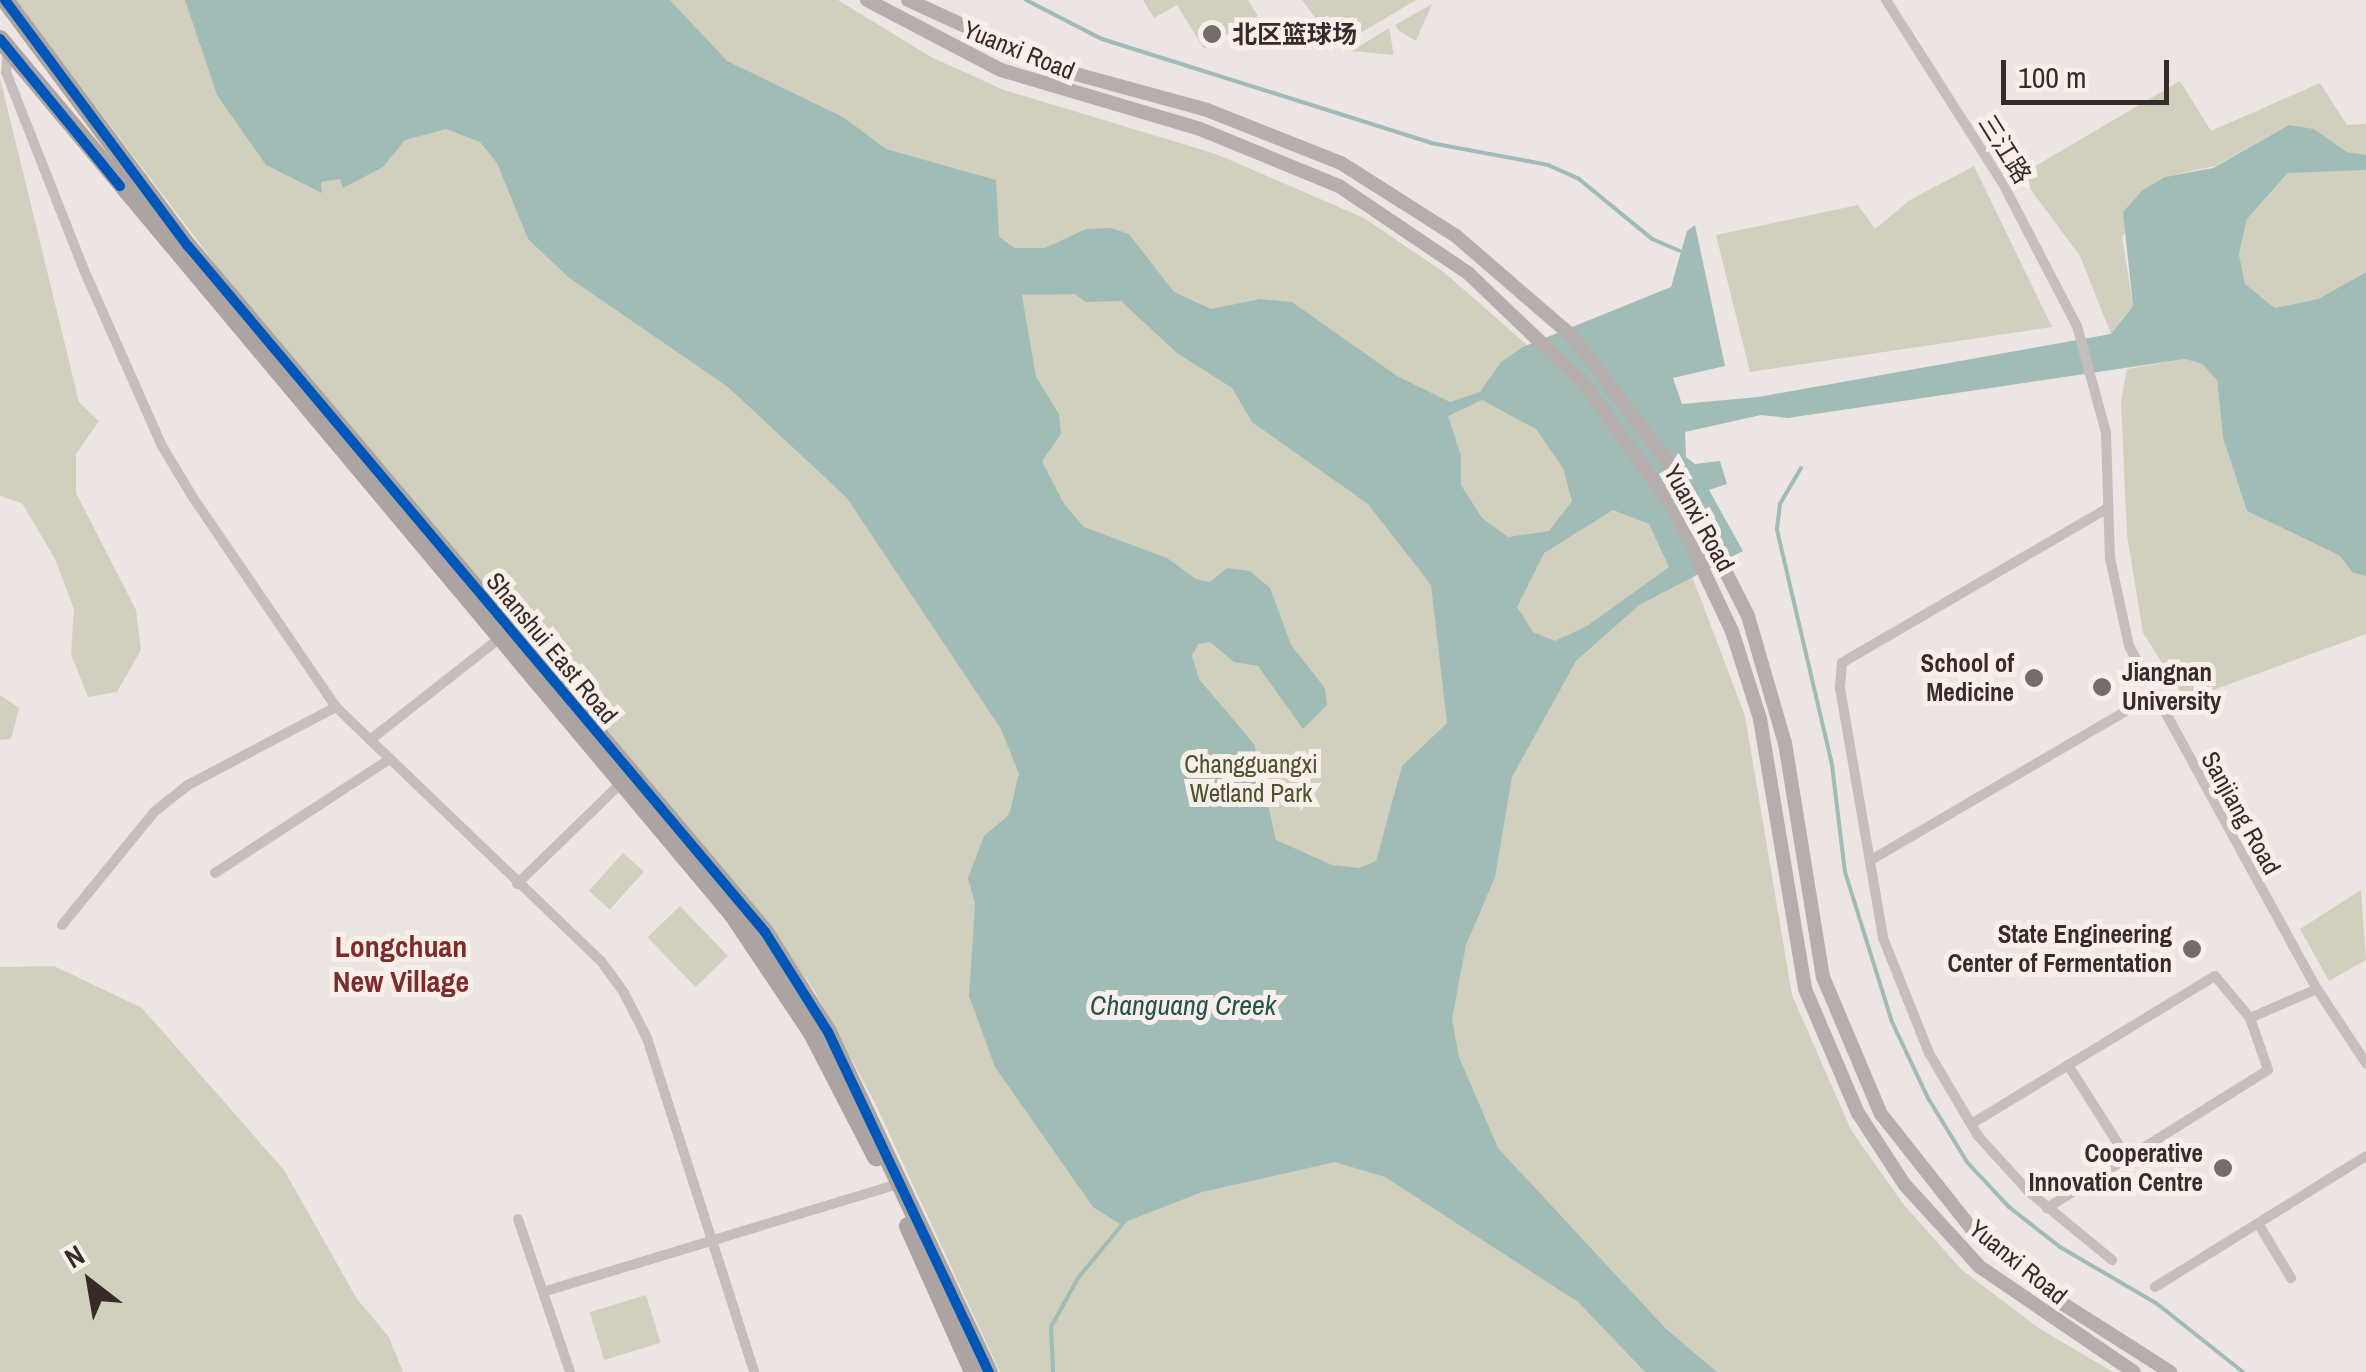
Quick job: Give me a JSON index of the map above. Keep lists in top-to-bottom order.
{
  "streets": {
    "highway": ["Shanshui East Road"],
    "main road": ["Yuanxi Road"],
    "street": ["三江路", "Sanjiang Road"]
  },
  "crossings": [
    ["三江路", "Sanjiang Road"]
  ],
  "districts": ["Longchuan New Village"],
  "water": ["Changuang Creek"],
  "parks": ["Changguangxi Wetland Park"],
  "places": [
    "北区篮球场",
    "School of Medicine",
    "Jiangnan University",
    "State Engineering Center of Fermentation",
    "Cooperative Innovation Centre"
  ],
  "scale_bar": "100 m",
  "north": "top left"
}
